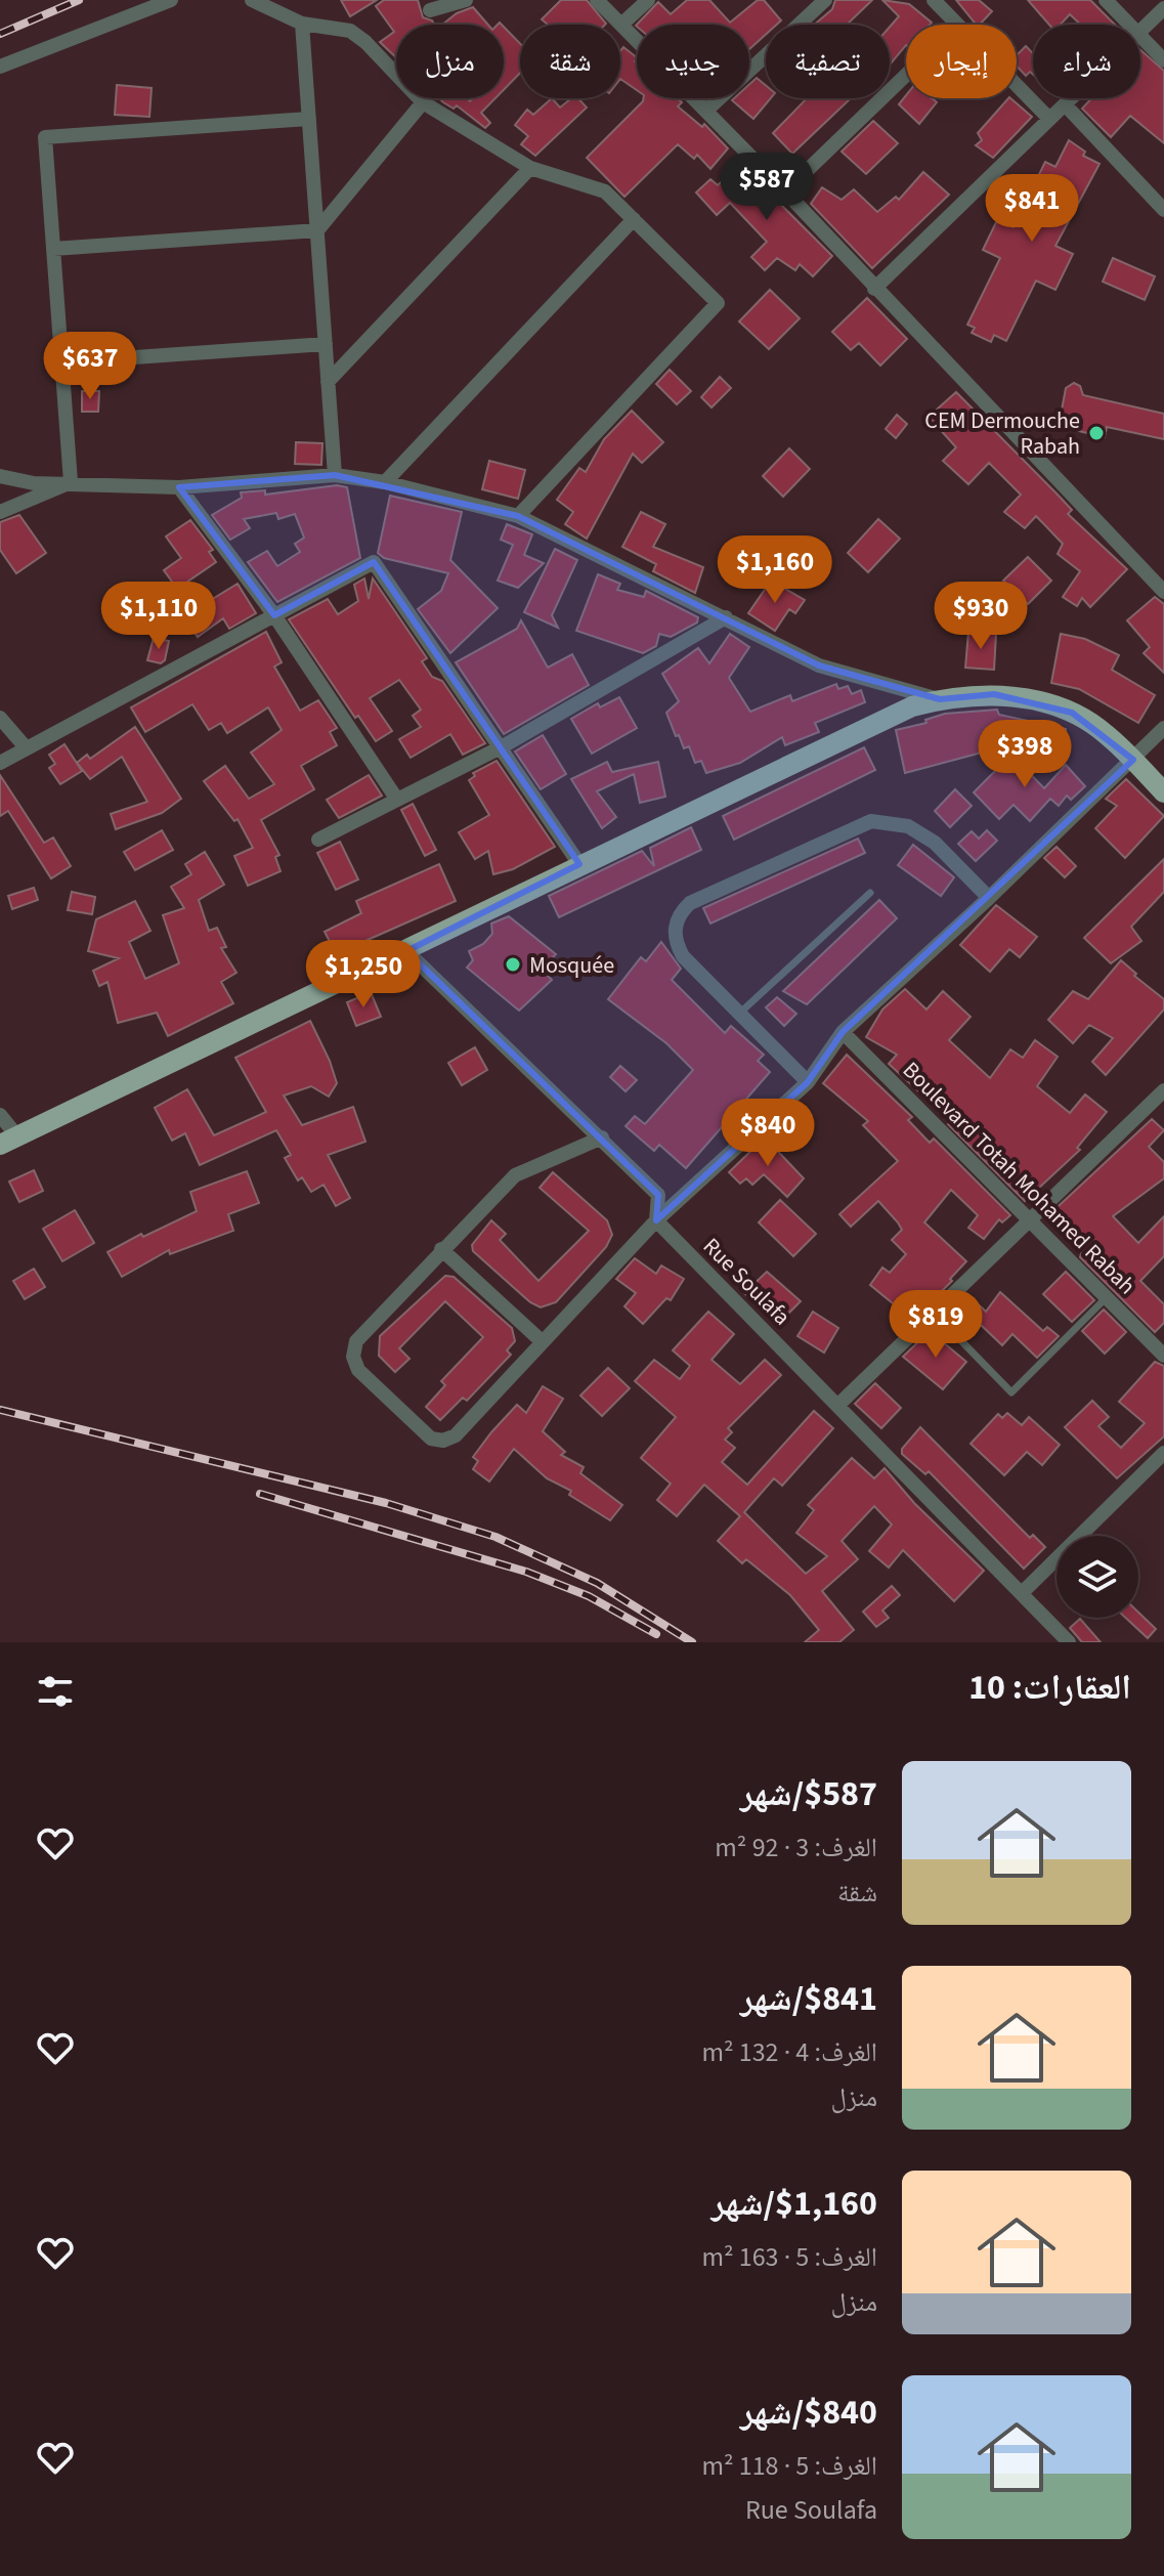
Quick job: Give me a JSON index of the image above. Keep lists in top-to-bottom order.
{
  "streets": {
    "street": ["Boulevard Totah Mohamed Rabah", "Rue Soulafa"]
  },
  "places": ["CEM Dermouche Rabah", "Mosquée"],
  "page": {
    "chip": [
      "شراء",
      "إيجار",
      "تصفية",
      "جديد",
      "شقة",
      "منزل"
    ],
    "price": [
      "$587",
      "$841",
      "$637",
      "$1,160",
      "$1,110",
      "$930",
      "$398",
      "$1,250",
      "$840",
      "$819"
    ],
    "heading": "العقارات: 10",
    "list": [
      {
        "name": "$587/شهر",
        "note": "الغرف: 3 · 92 m² · شقة"
      },
      {
        "name": "$841/شهر",
        "note": "الغرف: 4 · 132 m² · منزل"
      },
      {
        "name": "$1,160/شهر",
        "note": "الغرف: 5 · 163 m² · منزل"
      },
      {
        "name": "$840/شهر",
        "note": "الغرف: 5 · 118 m² · Rue Soulafa"
      }
    ]
  }
}
